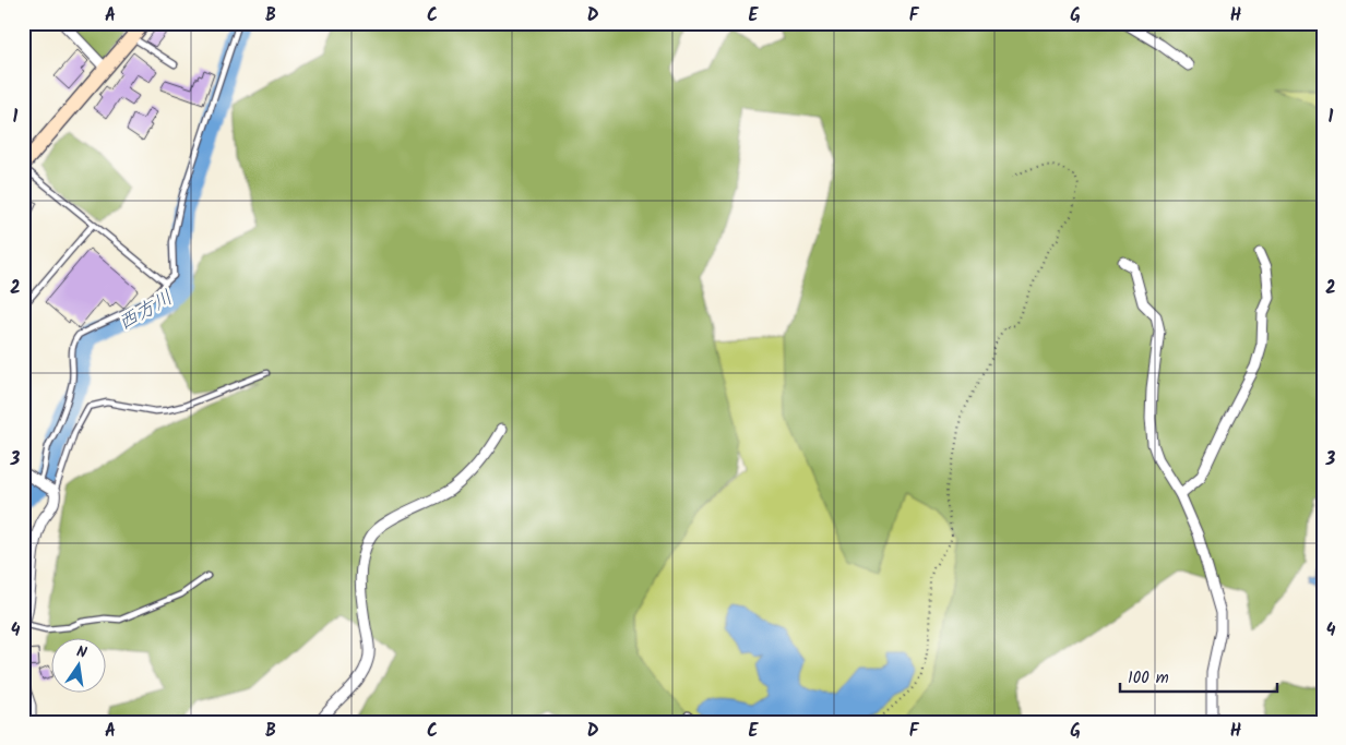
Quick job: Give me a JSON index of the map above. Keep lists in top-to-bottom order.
{
  "water": ["西方川"],
  "scale_bar": "100 m",
  "north": "top",
  "grid": {
    "columns": [
      "A",
      "B",
      "C",
      "D",
      "E",
      "F",
      "G",
      "H"
    ],
    "rows": [
      "1",
      "2",
      "3",
      "4"
    ]
  }
}
